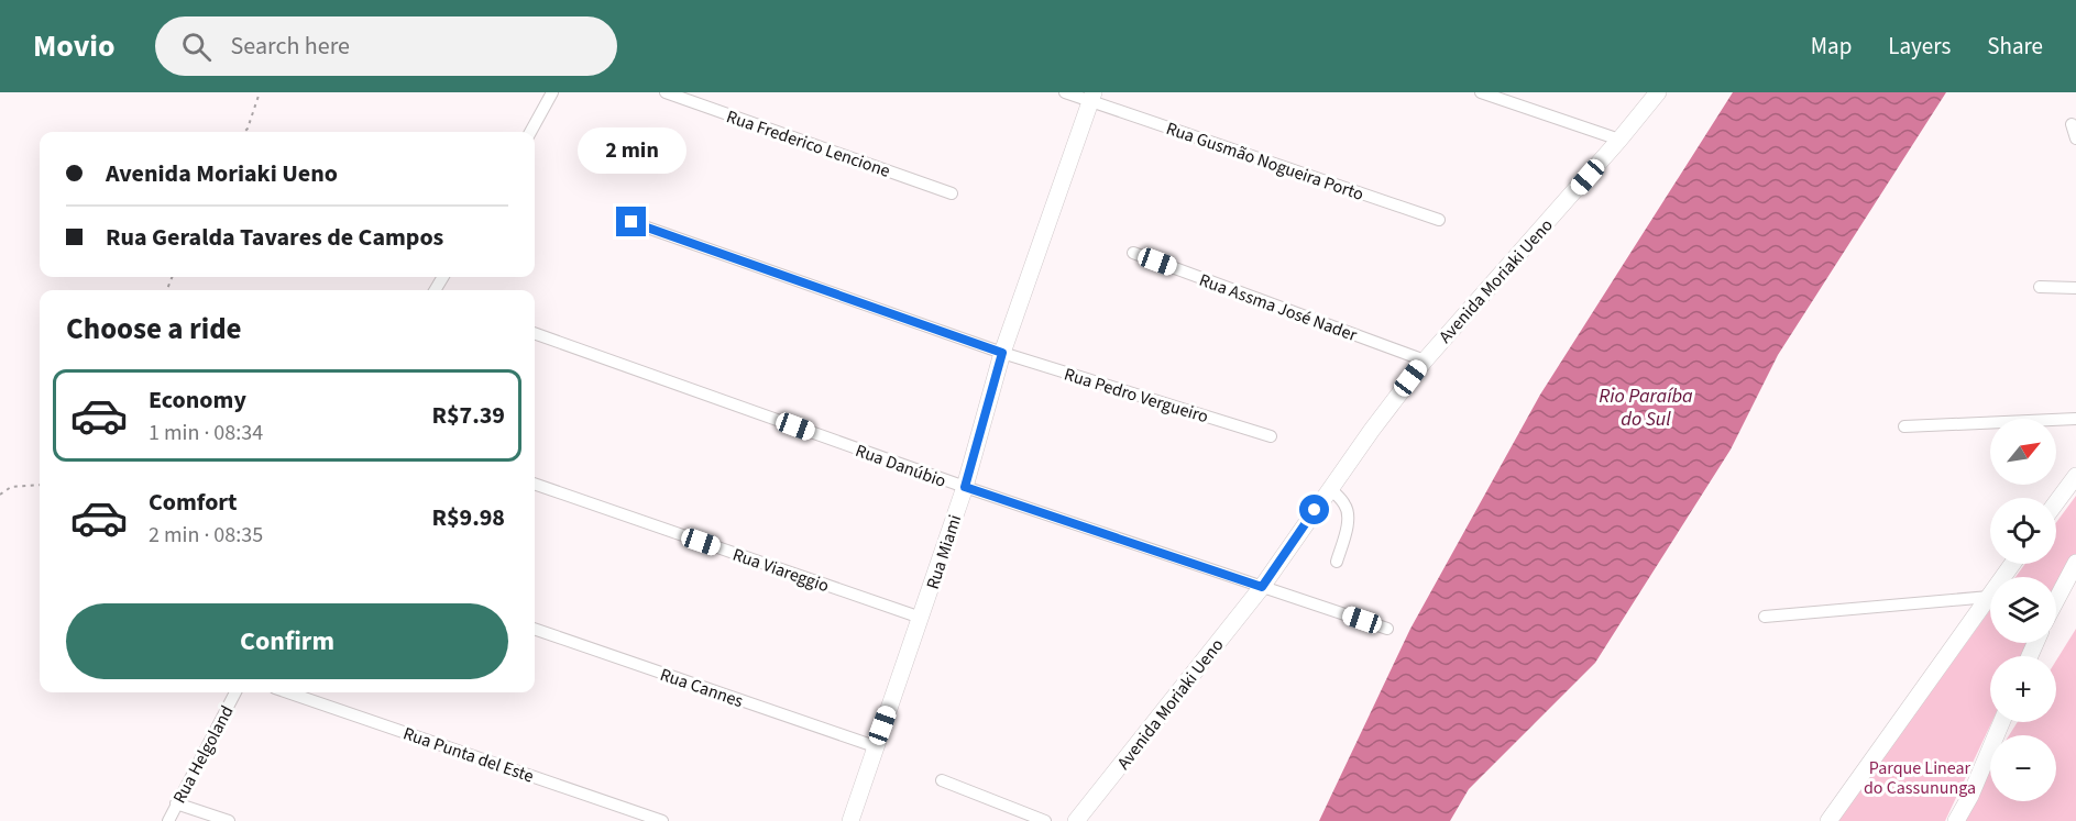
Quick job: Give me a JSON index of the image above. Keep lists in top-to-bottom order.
{
  "streets": {
    "street": [
      "Rua Frederico Lencione",
      "Rua Gusmão Nogueira Porto",
      "Avenida Moriaki Ueno",
      "Rua Assma José Nader",
      "Rua Pedro Vergueiro",
      "Rua Danúbio",
      "Rua Miami",
      "Rua Viareggio",
      "Rua Cannes",
      "Rua Helgoland",
      "Rua Punta del Este"
    ]
  },
  "crossings": [
    ["Rua Gusmão Nogueira Porto", "Rua Miami"],
    ["Avenida Moriaki Ueno", "Rua Assma José Nader"],
    ["Avenida Moriaki Ueno", "Rua Danúbio"],
    ["Rua Pedro Vergueiro", "Rua Miami"],
    ["Rua Danúbio", "Rua Miami"],
    ["Rua Miami", "Rua Viareggio"],
    ["Rua Miami", "Rua Cannes"]
  ],
  "water": ["Rio Paraíba do Sul"],
  "parks": ["Parque Linear do Cassununga"],
  "north": "top right",
  "page": {
    "header": "Movio",
    "search": "Search here",
    "nav": ["Map", "Layers", "Share"],
    "bubble": "2 min",
    "banner": ["Avenida Moriaki Ueno", "Rua Geralda Tavares de Campos"],
    "heading": "Choose a ride",
    "list": [
      {
        "name": "Economy",
        "note": "1 min · 08:34",
        "value": "R$7.39"
      },
      {
        "name": "Comfort",
        "note": "2 min · 08:35",
        "value": "R$9.98"
      }
    ],
    "map_buttons": ["+", "−"],
    "buttons": "Confirm"
  }
}
